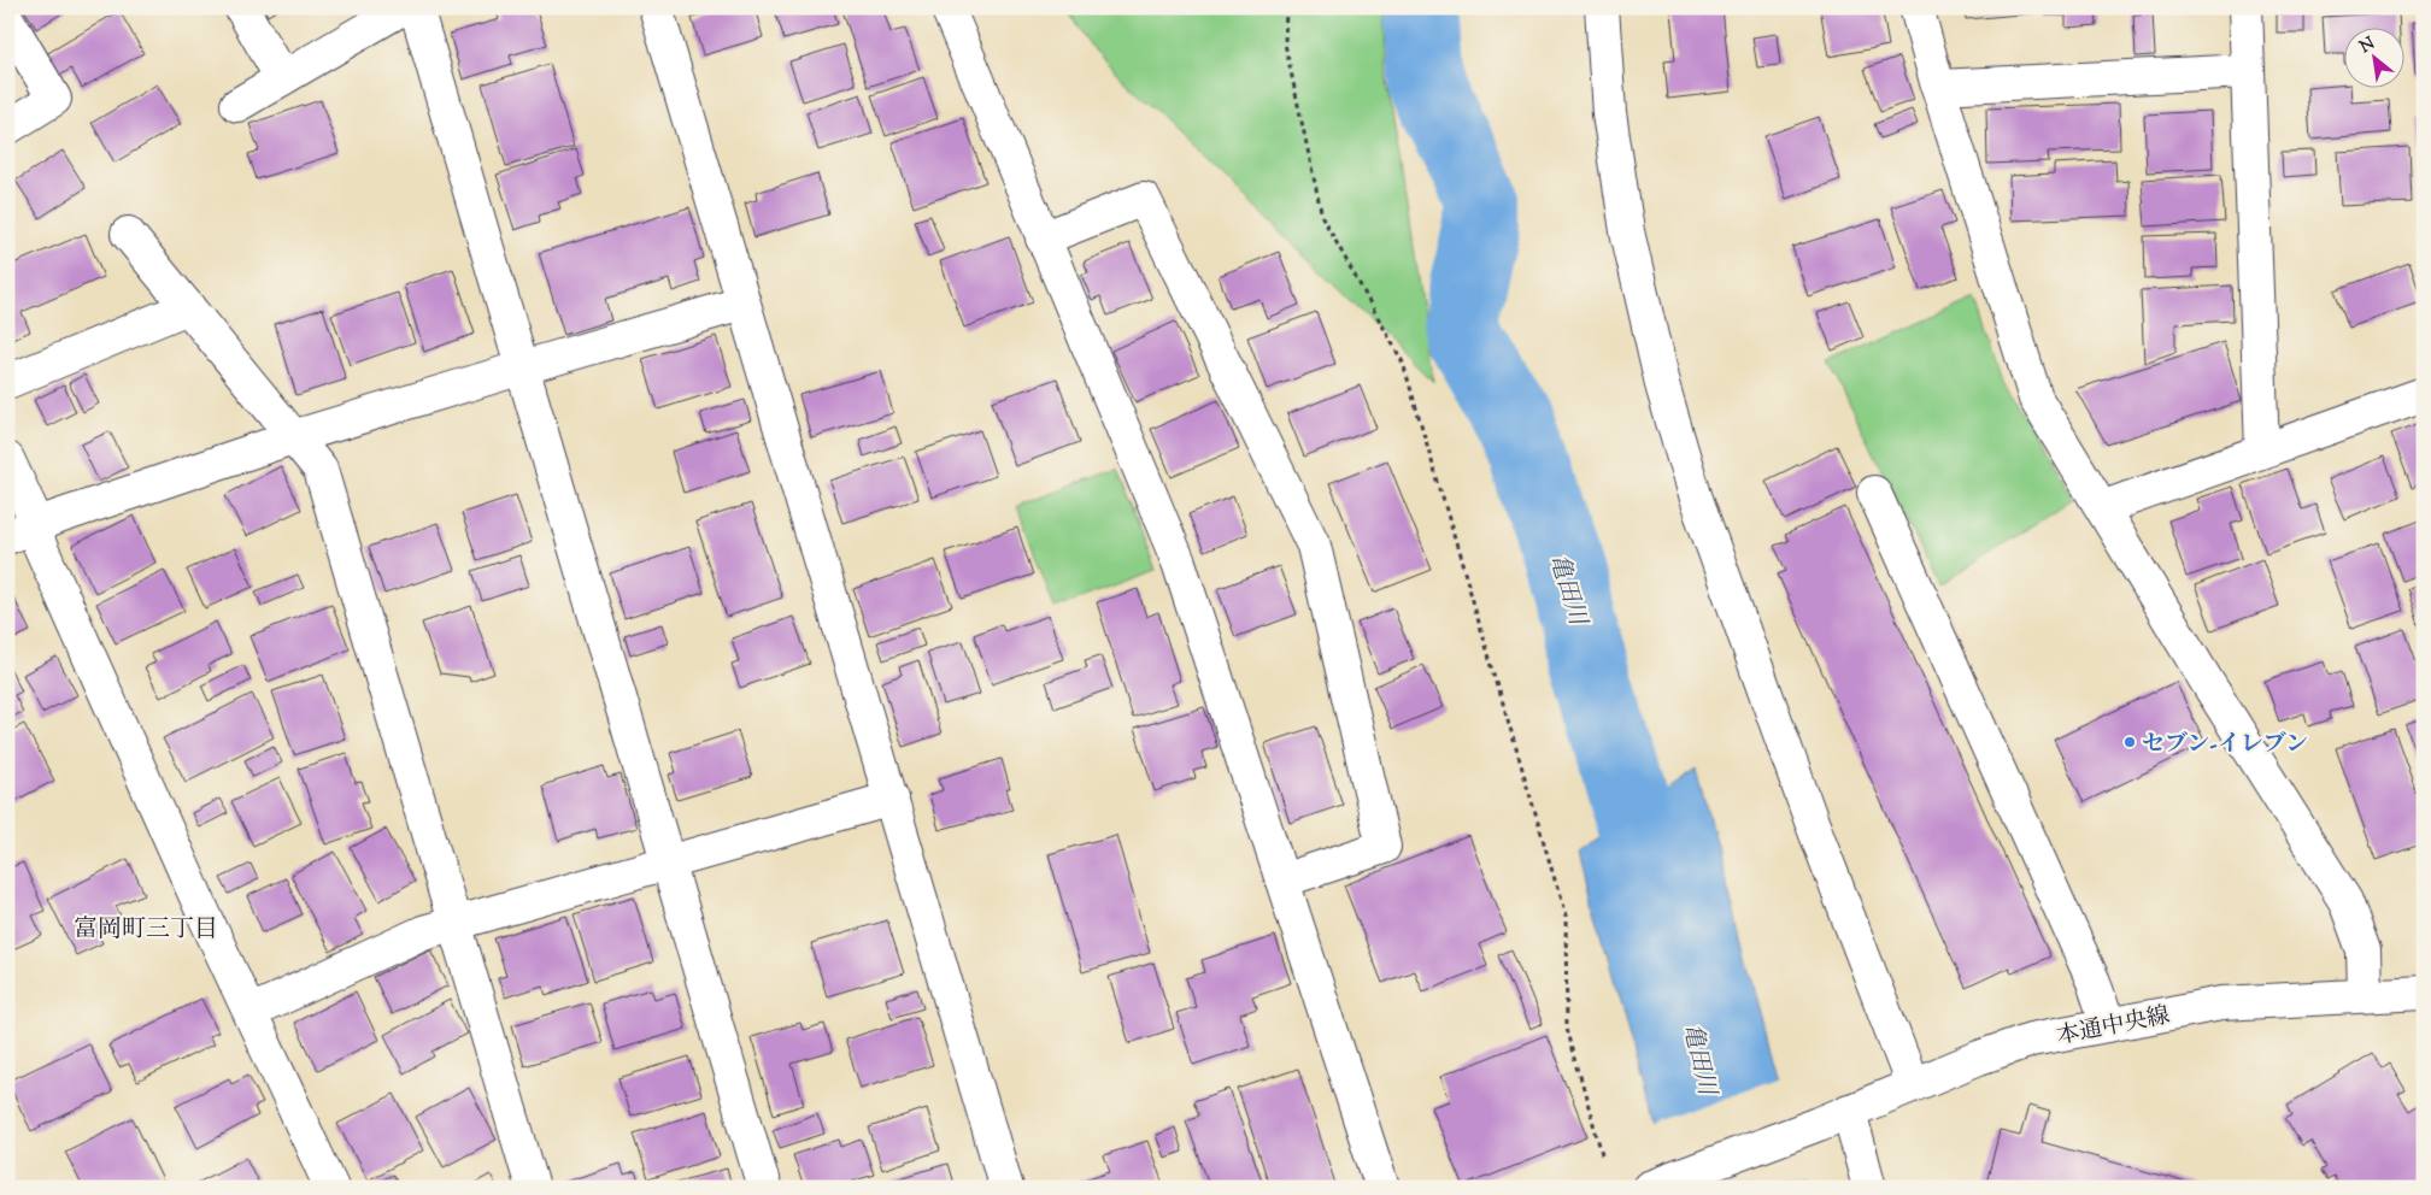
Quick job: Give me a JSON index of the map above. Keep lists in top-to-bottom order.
{
  "streets": {
    "street": ["本通中央線"]
  },
  "districts": ["富岡町三丁目"],
  "water": ["亀田川"],
  "places": ["セブン-イレブン"],
  "north": "top left"
}
